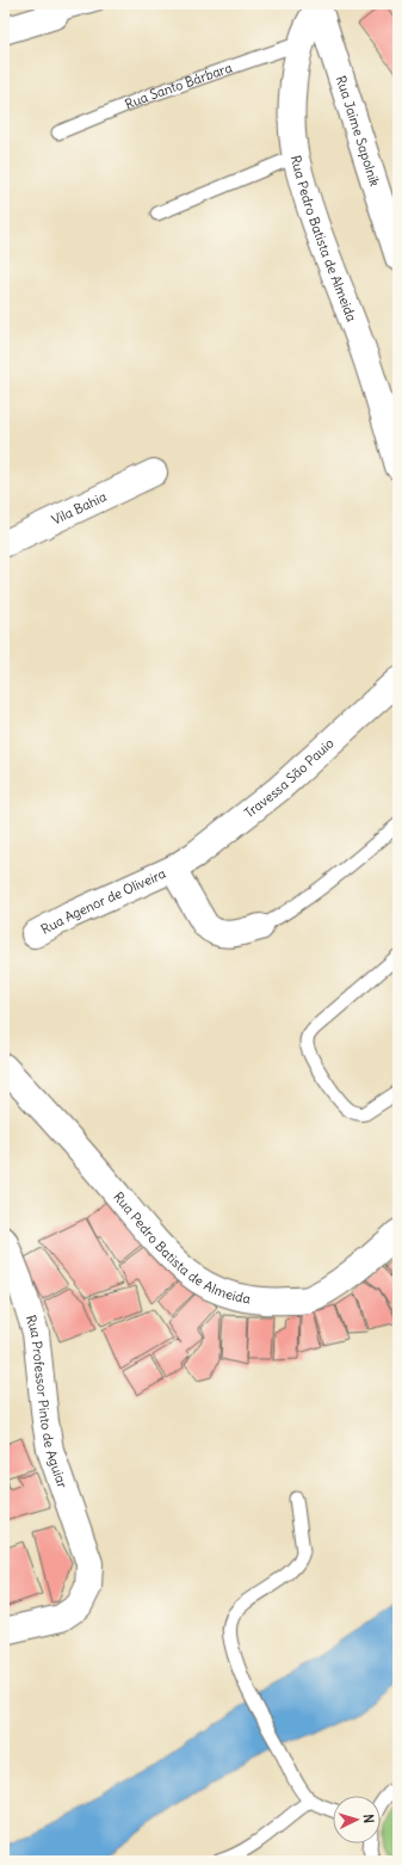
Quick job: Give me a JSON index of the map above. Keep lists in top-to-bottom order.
{
  "streets": {
    "street": [
      "Rua Jaime Sapolnik",
      "Rua Pedro Batista de Almeida",
      "Vila Bahia",
      "Travessa São Pauio",
      "Rua Agenor de Oliveira",
      "Rua Professor Pinto de Aguiar"
    ],
    "lane": ["Rua Santo Bárbara"]
  },
  "crossings": [
    ["Rua Santo Bárbara", "Rua Pedro Batista de Almeida"],
    ["Rua Jaime Sapolnik", "Rua Pedro Batista de Almeida"],
    ["Travessa São Pauio", "Rua Agenor de Oliveira"]
  ],
  "north": "right"
}
